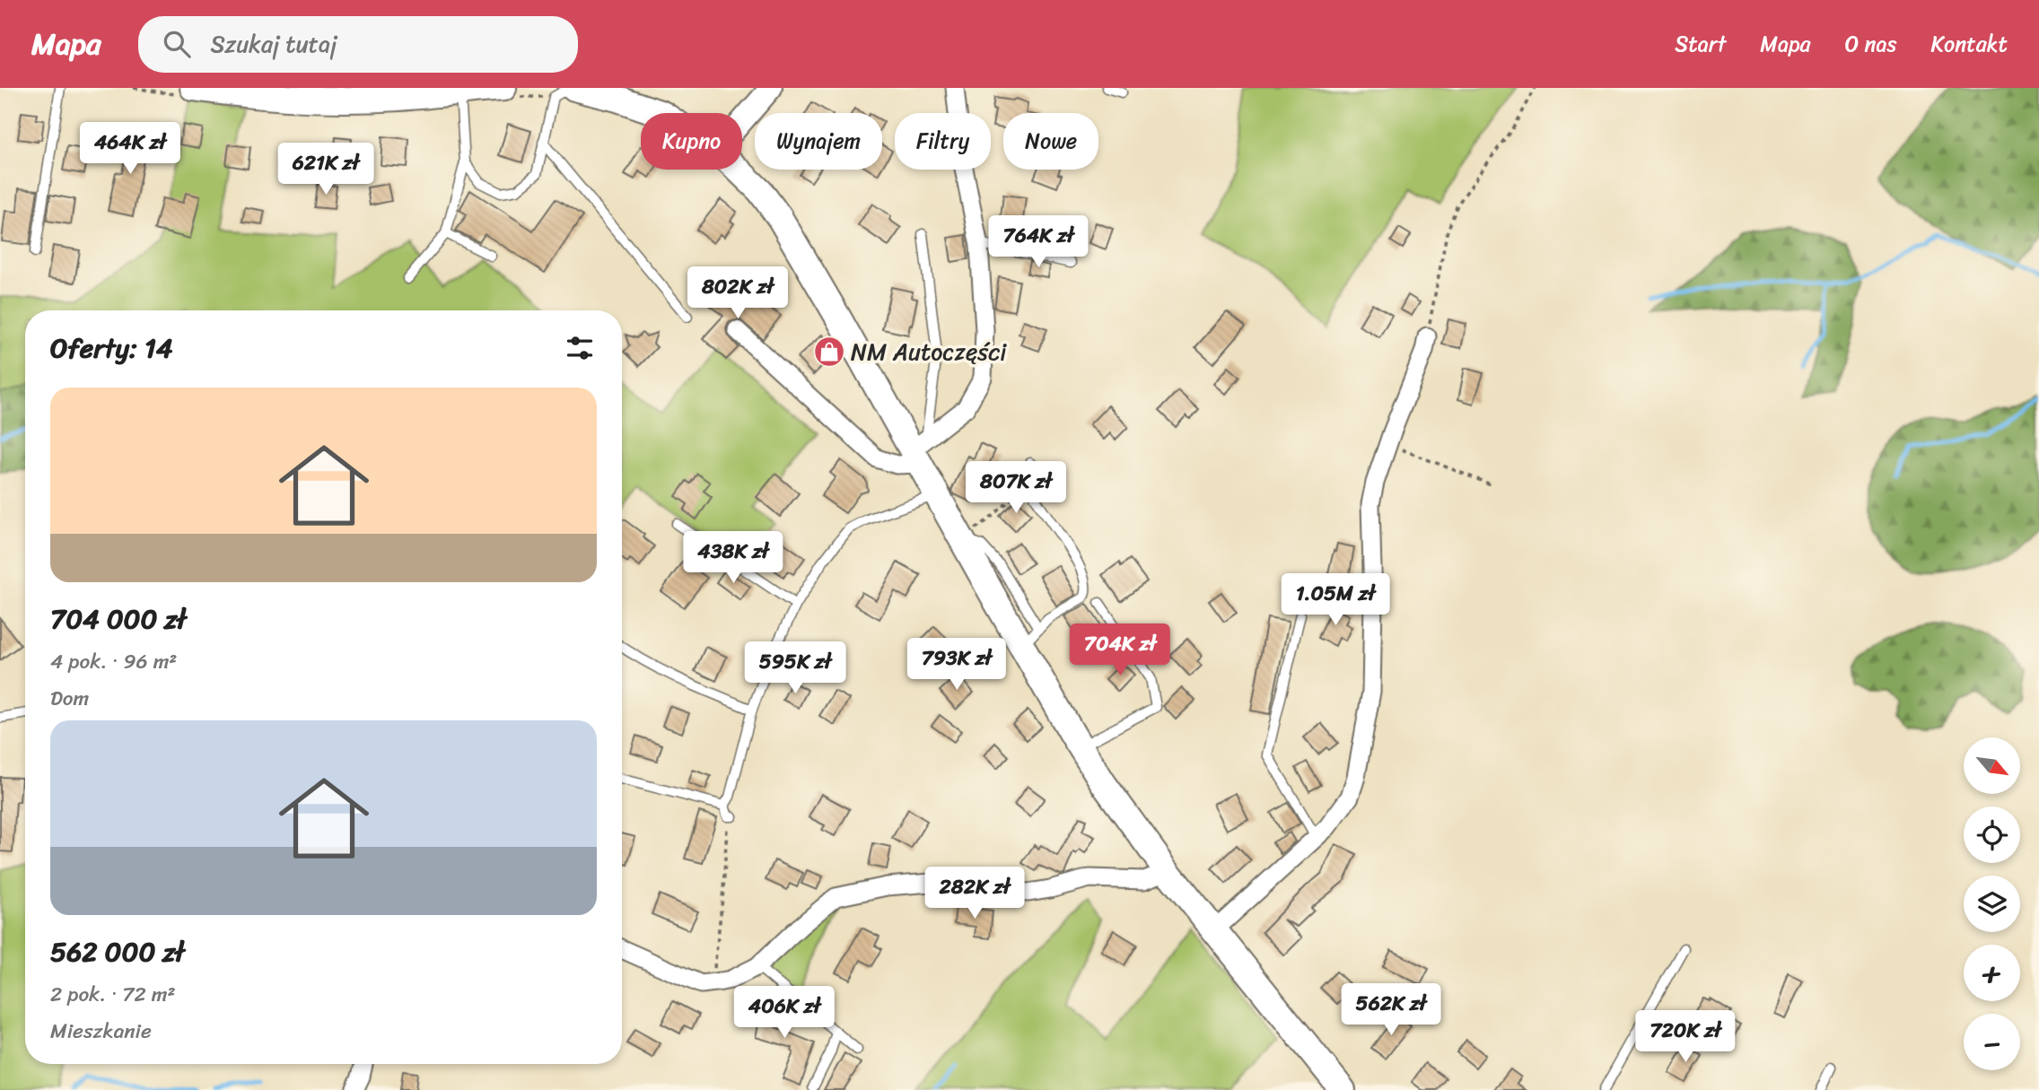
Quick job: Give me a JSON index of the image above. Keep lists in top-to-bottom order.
{
  "places": {
    "shop": ["NM Autoczęści"]
  },
  "north": "bottom right",
  "page": {
    "header": "Mapa",
    "search": "Szukaj tutaj",
    "nav": [
      "Start",
      "Mapa",
      "O nas",
      "Kontakt"
    ],
    "chip": [
      "Kupno",
      "Wynajem",
      "Filtry",
      "Nowe"
    ],
    "price": [
      "464K zł",
      "621K zł",
      "764K zł",
      "802K zł",
      "807K zł",
      "438K zł",
      "1.05M zł",
      "704K zł",
      "793K zł",
      "595K zł",
      "282K zł",
      "562K zł",
      "406K zł",
      "720K zł"
    ],
    "heading": "Oferty: 14",
    "list": [
      {
        "name": "704 000 zł",
        "note": "4 pok. · 96 m² · Dom"
      },
      {
        "name": "562 000 zł",
        "note": "2 pok. · 72 m² · Mieszkanie"
      }
    ],
    "map_buttons": ["+", "−"]
  }
}
